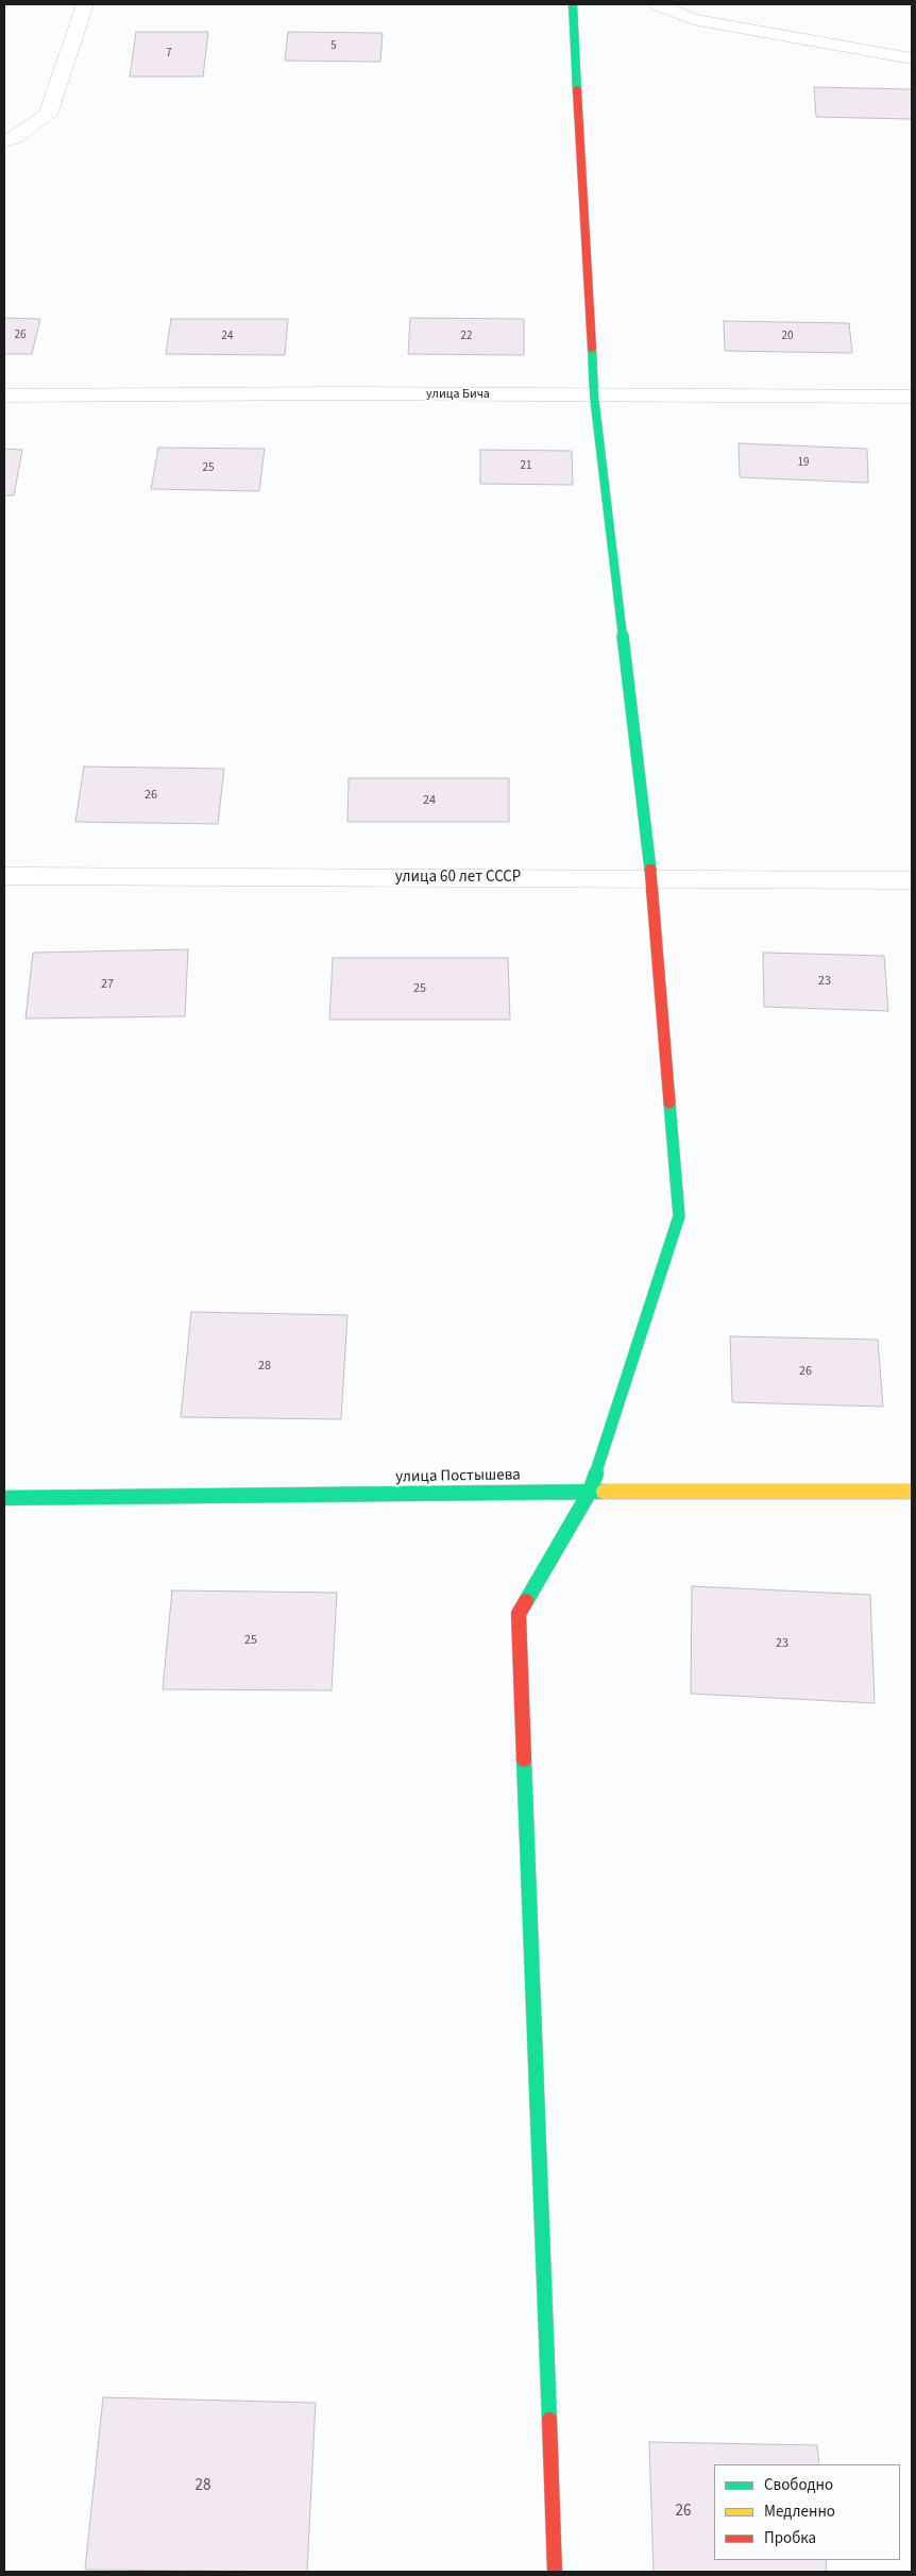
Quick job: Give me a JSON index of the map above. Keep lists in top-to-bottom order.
{
  "streets": {
    "street": ["улица Бича", "улица 60 лет СССР", "улица Постышева"]
  },
  "house_numbers": [
    "5",
    "7",
    "26",
    "24",
    "22",
    "20",
    "19",
    "21",
    "25",
    "26",
    "24",
    "23",
    "27",
    "25",
    "28",
    "26",
    "25",
    "23",
    "28",
    "26"
  ],
  "legend": ["Свободно", "Медленно", "Пробка"]
}
